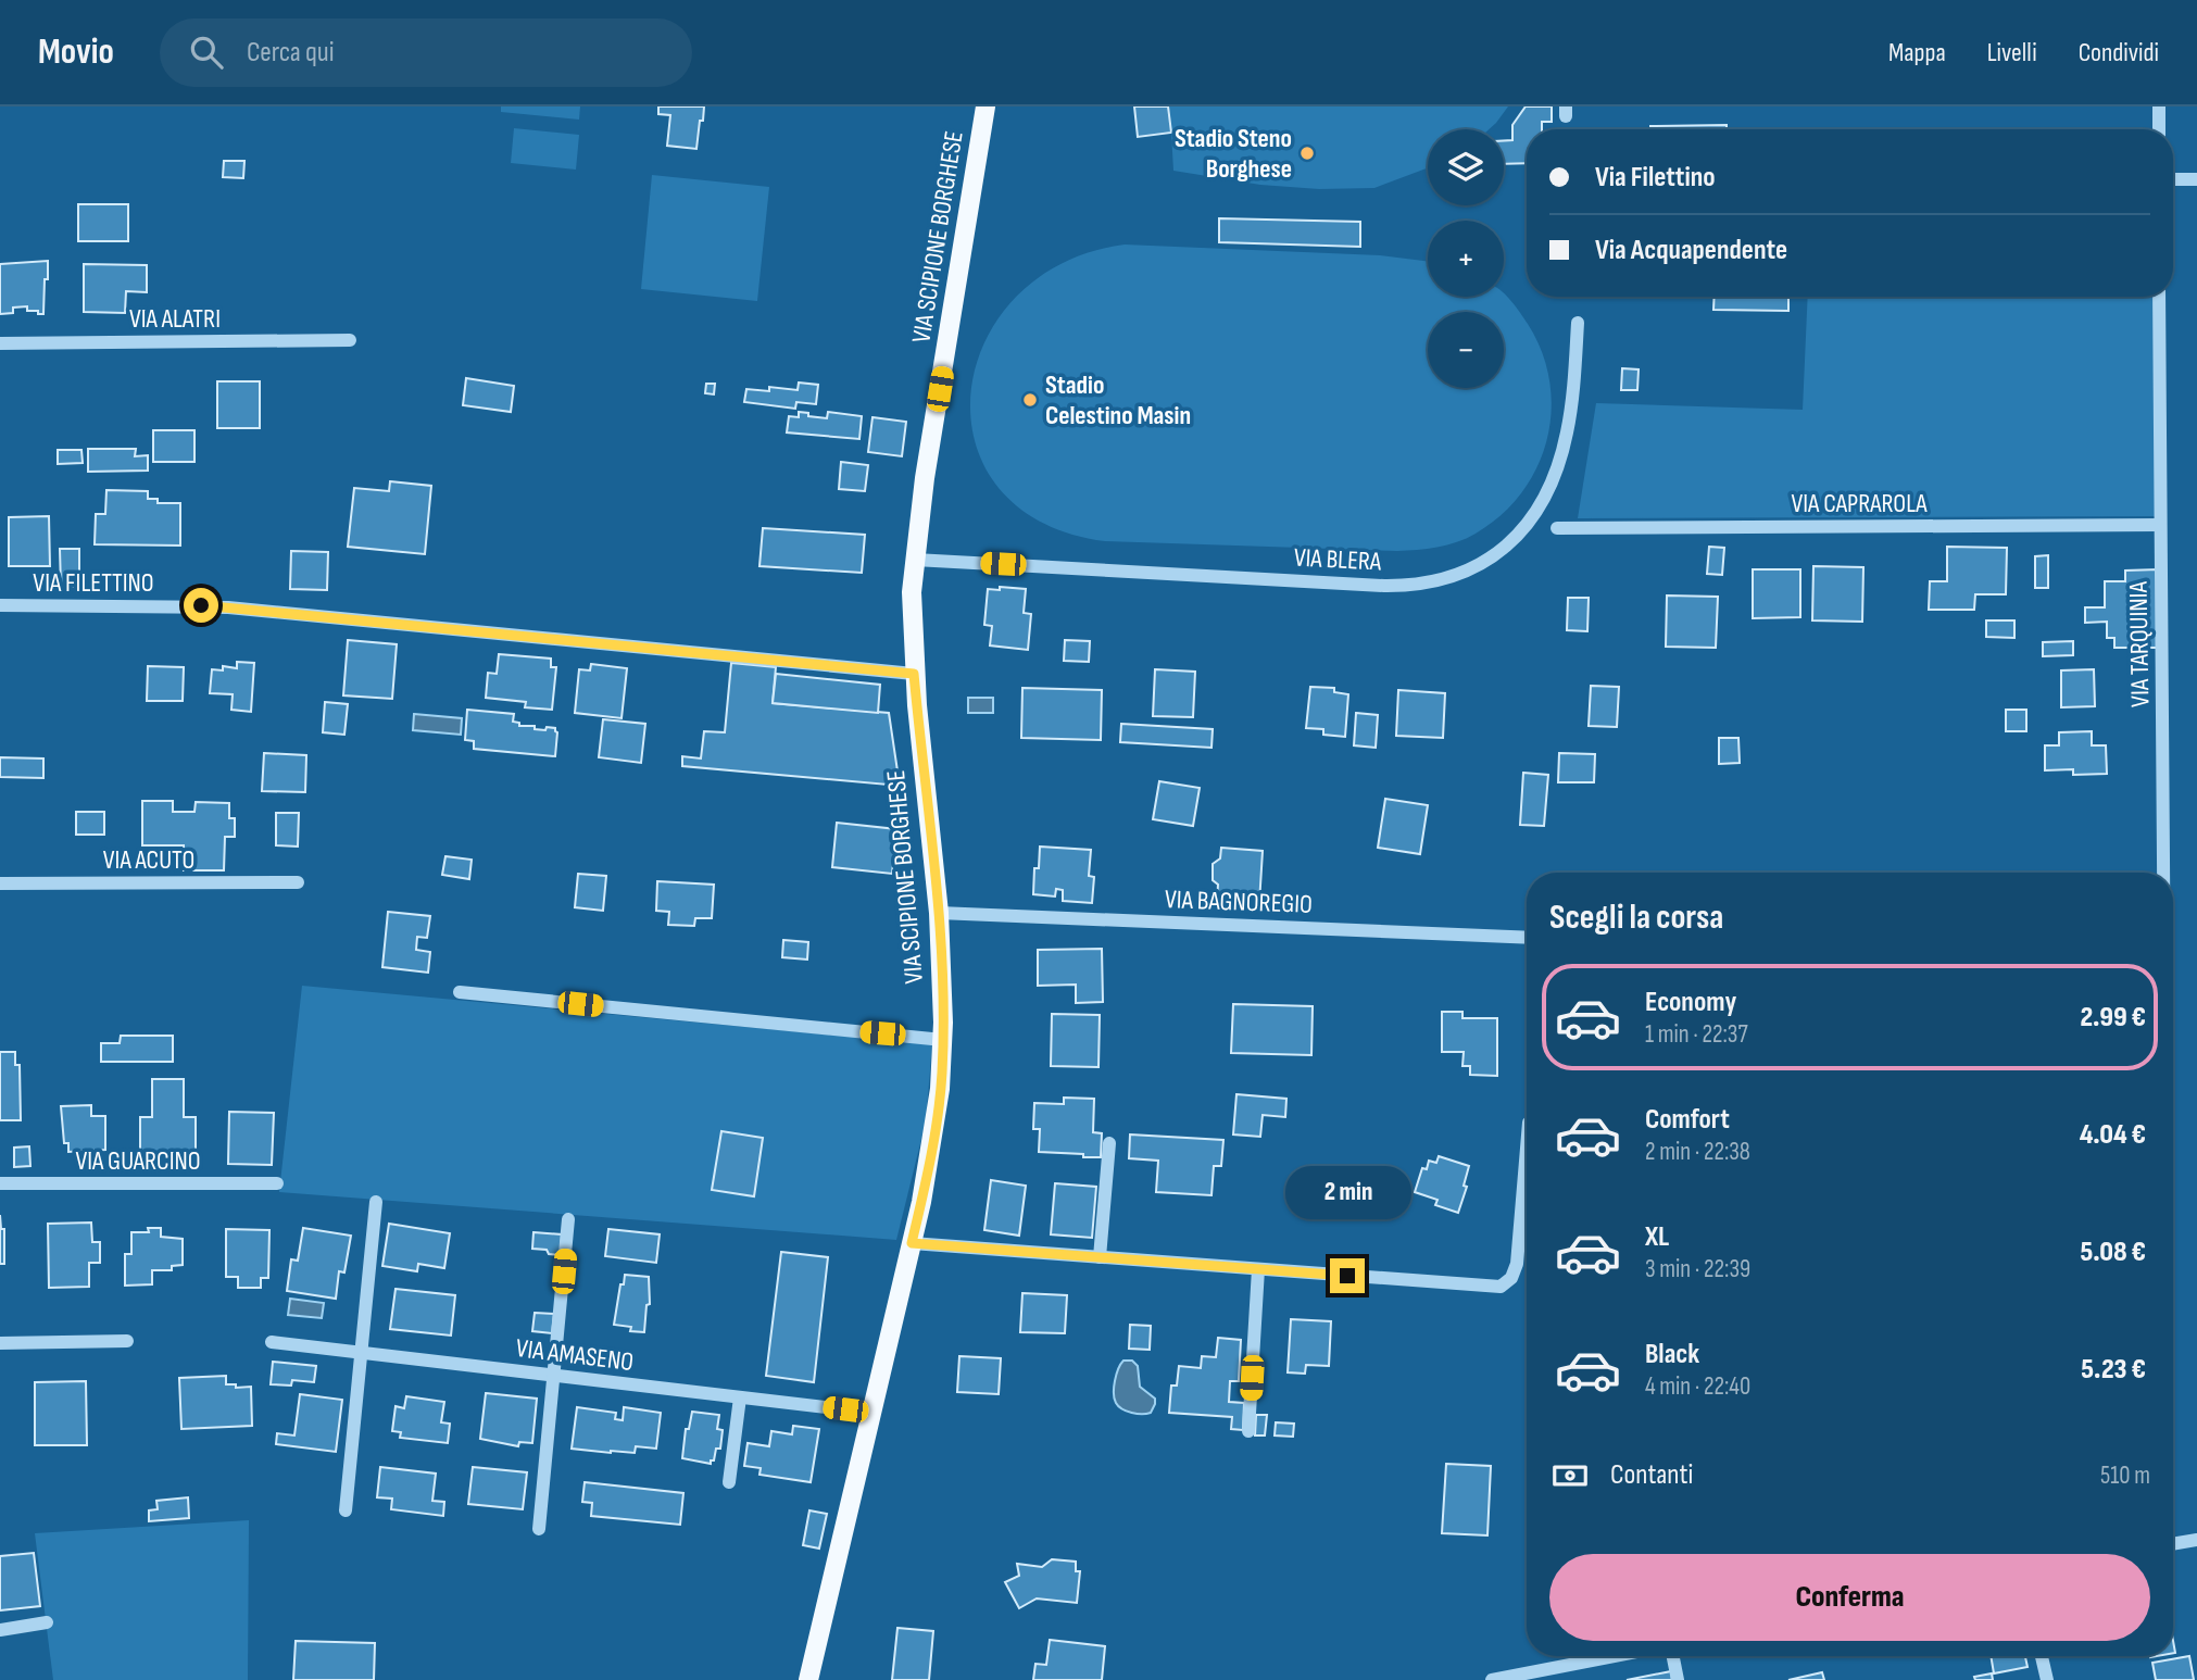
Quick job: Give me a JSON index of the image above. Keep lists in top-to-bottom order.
{
  "streets": {
    "main road": ["VIA SCIPIONE BORGHESE"],
    "street": [
      "VIA ALATRI",
      "VIA CAPRAROLA",
      "VIA BLERA",
      "VIA FILETTINO",
      "VIA TARQUINIA",
      "VIA ACUTO",
      "VIA BAGNOREGIO",
      "VIA GUARCINO",
      "VIA AMASENO"
    ]
  },
  "crossings": [
    ["VIA SCIPIONE BORGHESE", "VIA BLERA"],
    ["VIA SCIPIONE BORGHESE", "VIA FILETTINO"],
    ["VIA SCIPIONE BORGHESE", "VIA BAGNOREGIO"],
    ["VIA SCIPIONE BORGHESE", "VIA AMASENO"],
    ["VIA CAPRAROLA", "VIA TARQUINIA"]
  ],
  "places": ["Stadio Steno Borghese", "Stadio Celestino Masin"],
  "page": {
    "header": "Movio",
    "search": "Cerca qui",
    "nav": ["Mappa", "Livelli", "Condividi"],
    "map_buttons": ["+", "−"],
    "banner": ["Via Filettino", "Via Acquapendente"],
    "heading": "Scegli la corsa",
    "list": [
      {
        "name": "Economy",
        "note": "1 min · 22:37",
        "value": "2.99 €"
      },
      {
        "name": "Comfort",
        "note": "2 min · 22:38",
        "value": "4.04 €"
      },
      {
        "name": "XL",
        "note": "3 min · 22:39",
        "value": "5.08 €"
      },
      {
        "name": "Black",
        "note": "4 min · 22:40",
        "value": "5.23 €"
      }
    ],
    "bubble": "2 min",
    "pay": ["Contanti", "510 m"],
    "buttons": "Conferma"
  }
}
